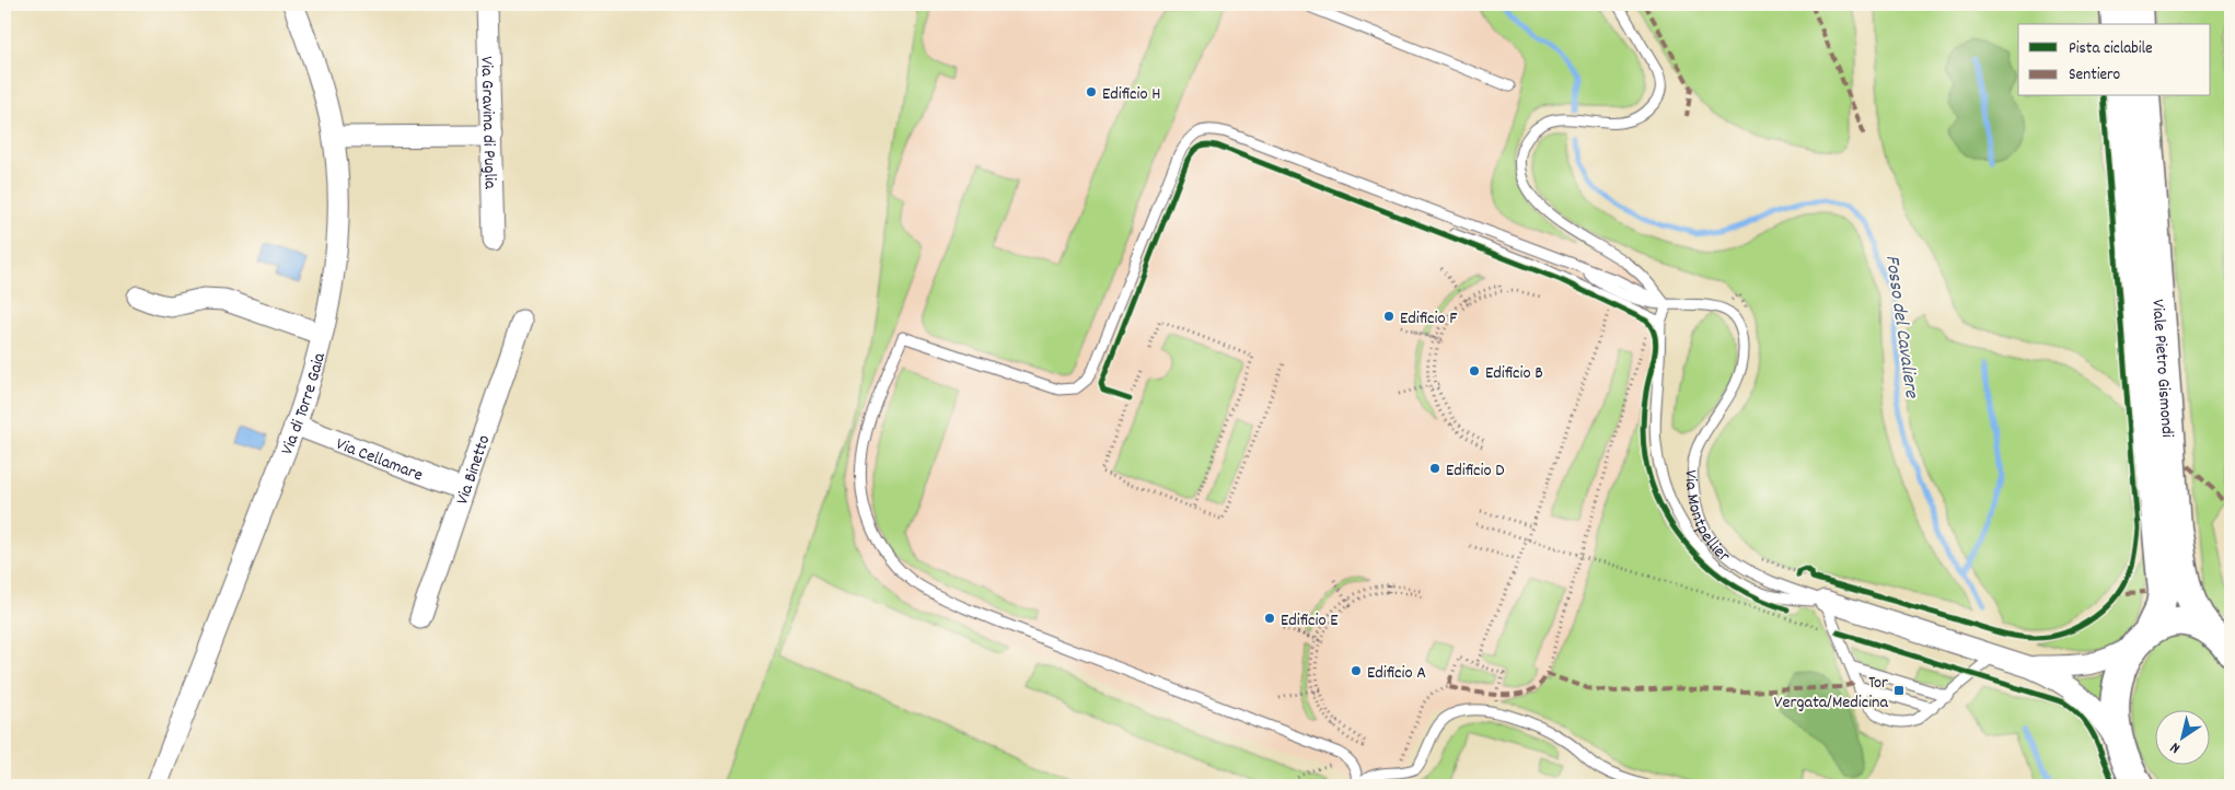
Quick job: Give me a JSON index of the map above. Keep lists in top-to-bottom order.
{
  "streets": {
    "street": [
      "Via Gravina di Puglia",
      "Viale Pietro Gismondi",
      "Via di Torre Gaia",
      "Via Cellamare",
      "Via Binetto",
      "Via Montpellier"
    ]
  },
  "crossings": [
    ["Viale Pietro Gismondi", "Via Montpellier"],
    ["Via di Torre Gaia", "Via Cellamare"],
    ["Via Cellamare", "Via Binetto"]
  ],
  "water": ["Fosso del Cavaliere"],
  "places": {
    "other": [
      "Edificio H",
      "Edificio F",
      "Edificio B",
      "Edificio D",
      "Edificio E",
      "Edificio A"
    ],
    "transit": ["Tor Vergata/Medicina"]
  },
  "legend": ["Pista ciclabile", "Sentiero"],
  "north": "bottom left"
}
